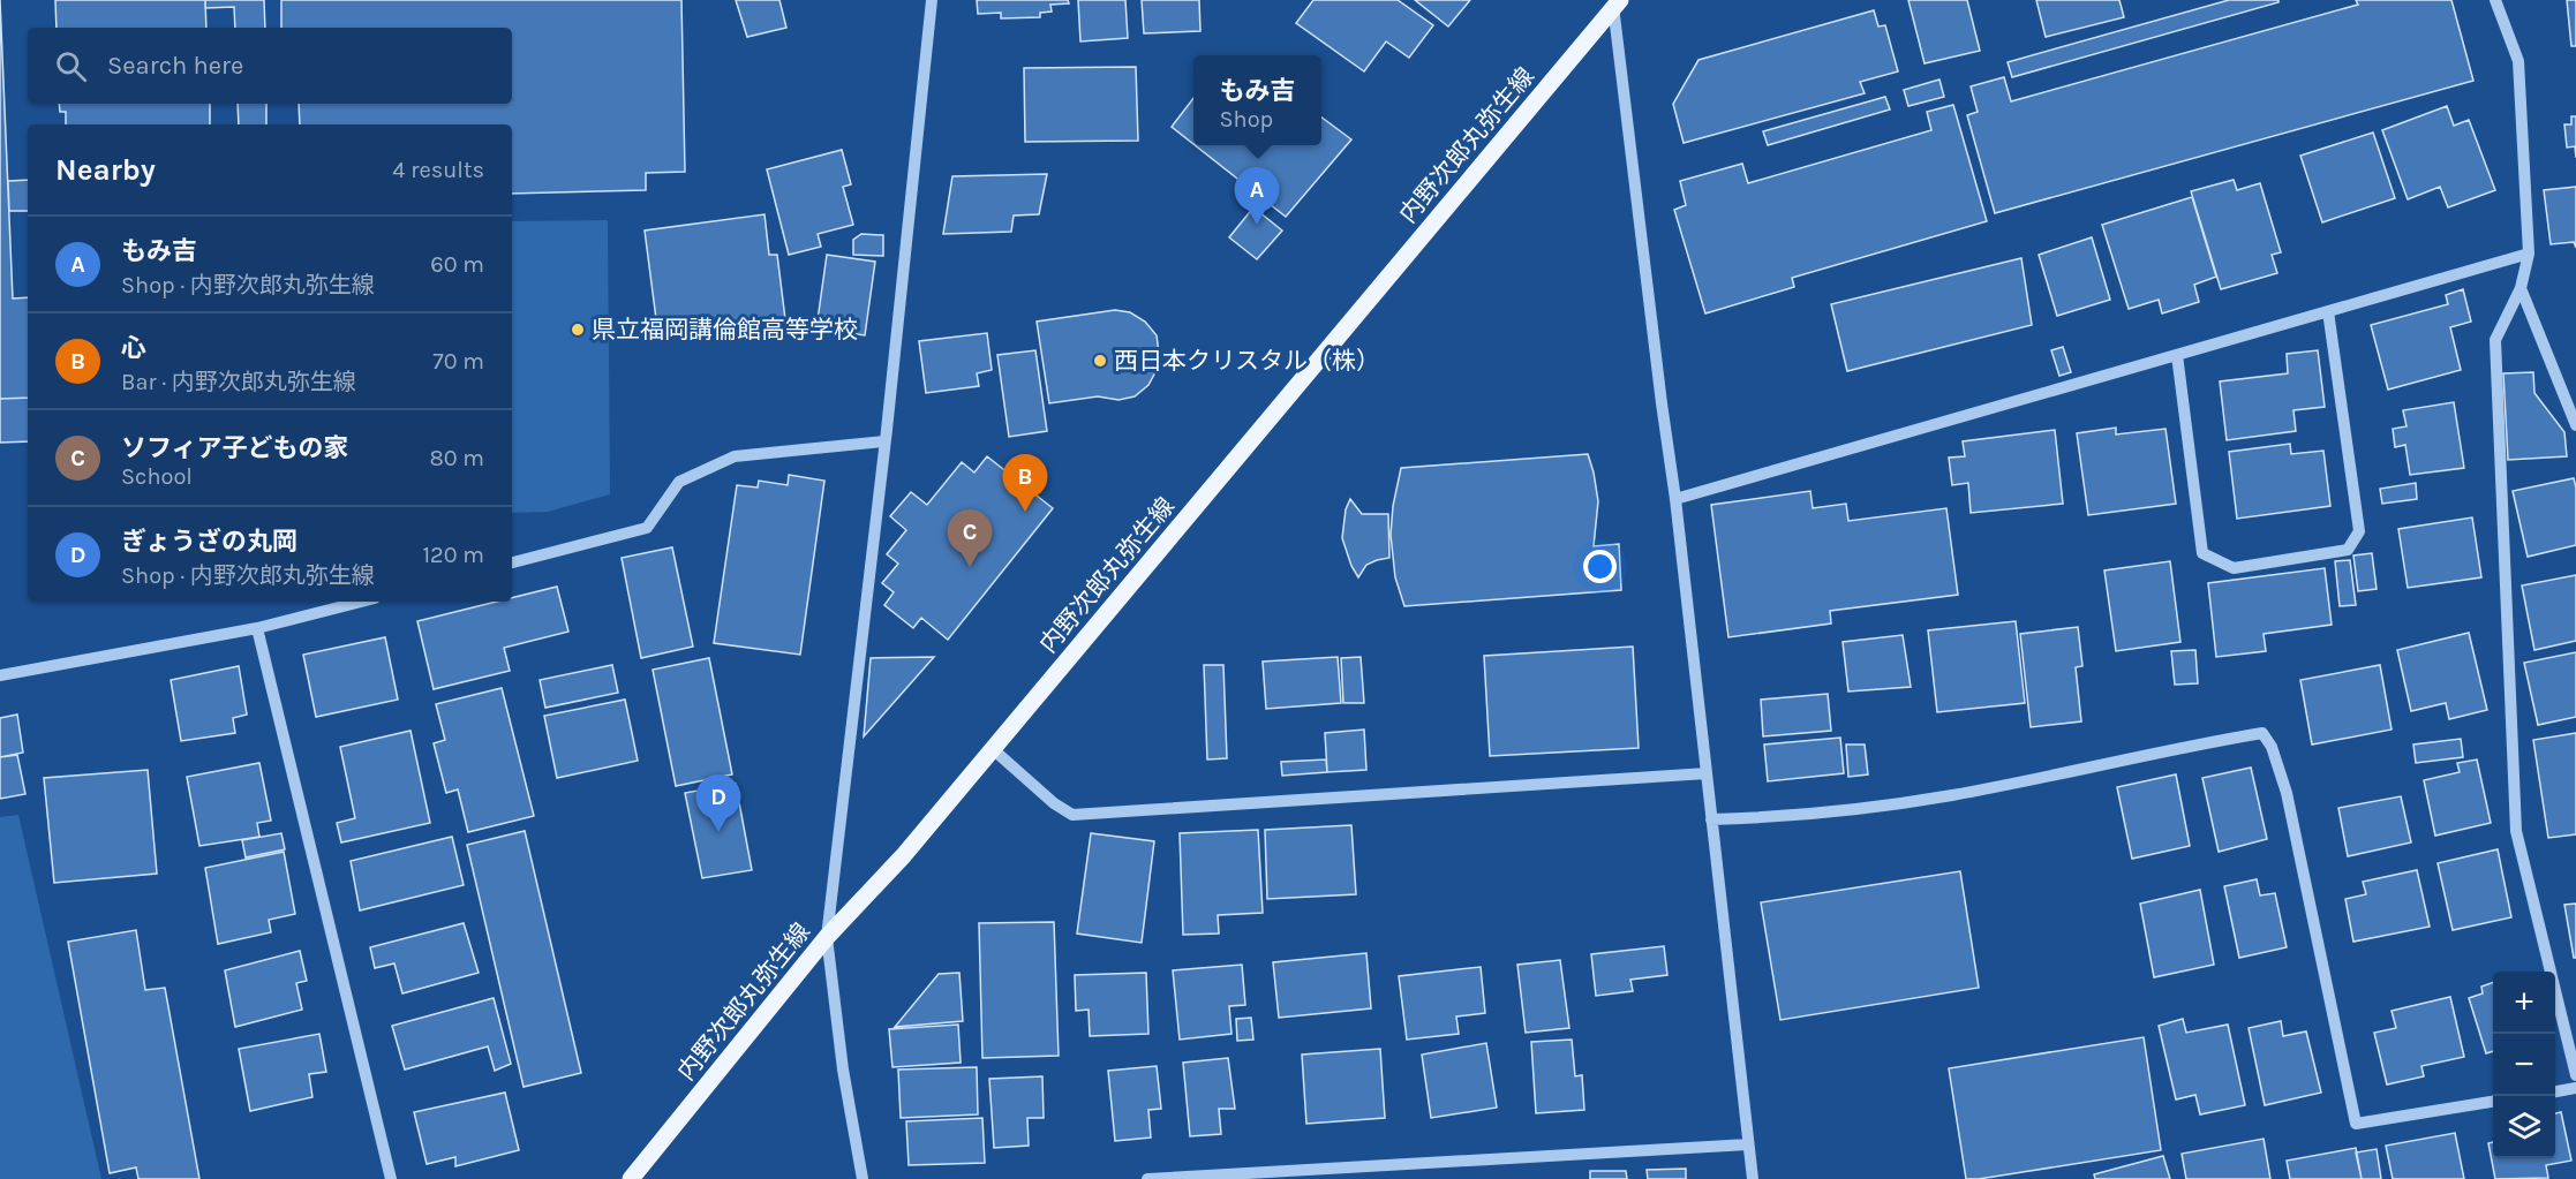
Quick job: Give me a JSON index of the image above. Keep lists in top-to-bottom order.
{
  "streets": {
    "main road": ["内野次郎丸弥生線"]
  },
  "places": ["県立福岡講倫館高等学校", "西日本クリスタル（株）"],
  "page": {
    "search": "Search here",
    "popup": ["もみ吉", "Shop"],
    "heading": ["Nearby", "4 results"],
    "pins": [
      "A",
      "B",
      "C",
      "D"
    ],
    "list": [
      {
        "mark": "A",
        "name": "もみ吉",
        "note": "Shop · 内野次郎丸弥生線",
        "value": "60 m"
      },
      {
        "mark": "B",
        "name": "心",
        "note": "Bar · 内野次郎丸弥生線",
        "value": "70 m"
      },
      {
        "mark": "C",
        "name": "ソフィア子どもの家",
        "note": "School",
        "value": "80 m"
      },
      {
        "mark": "D",
        "name": "ぎょうざの丸岡",
        "note": "Shop · 内野次郎丸弥生線",
        "value": "120 m"
      }
    ],
    "map_buttons": ["+", "−"]
  }
}
